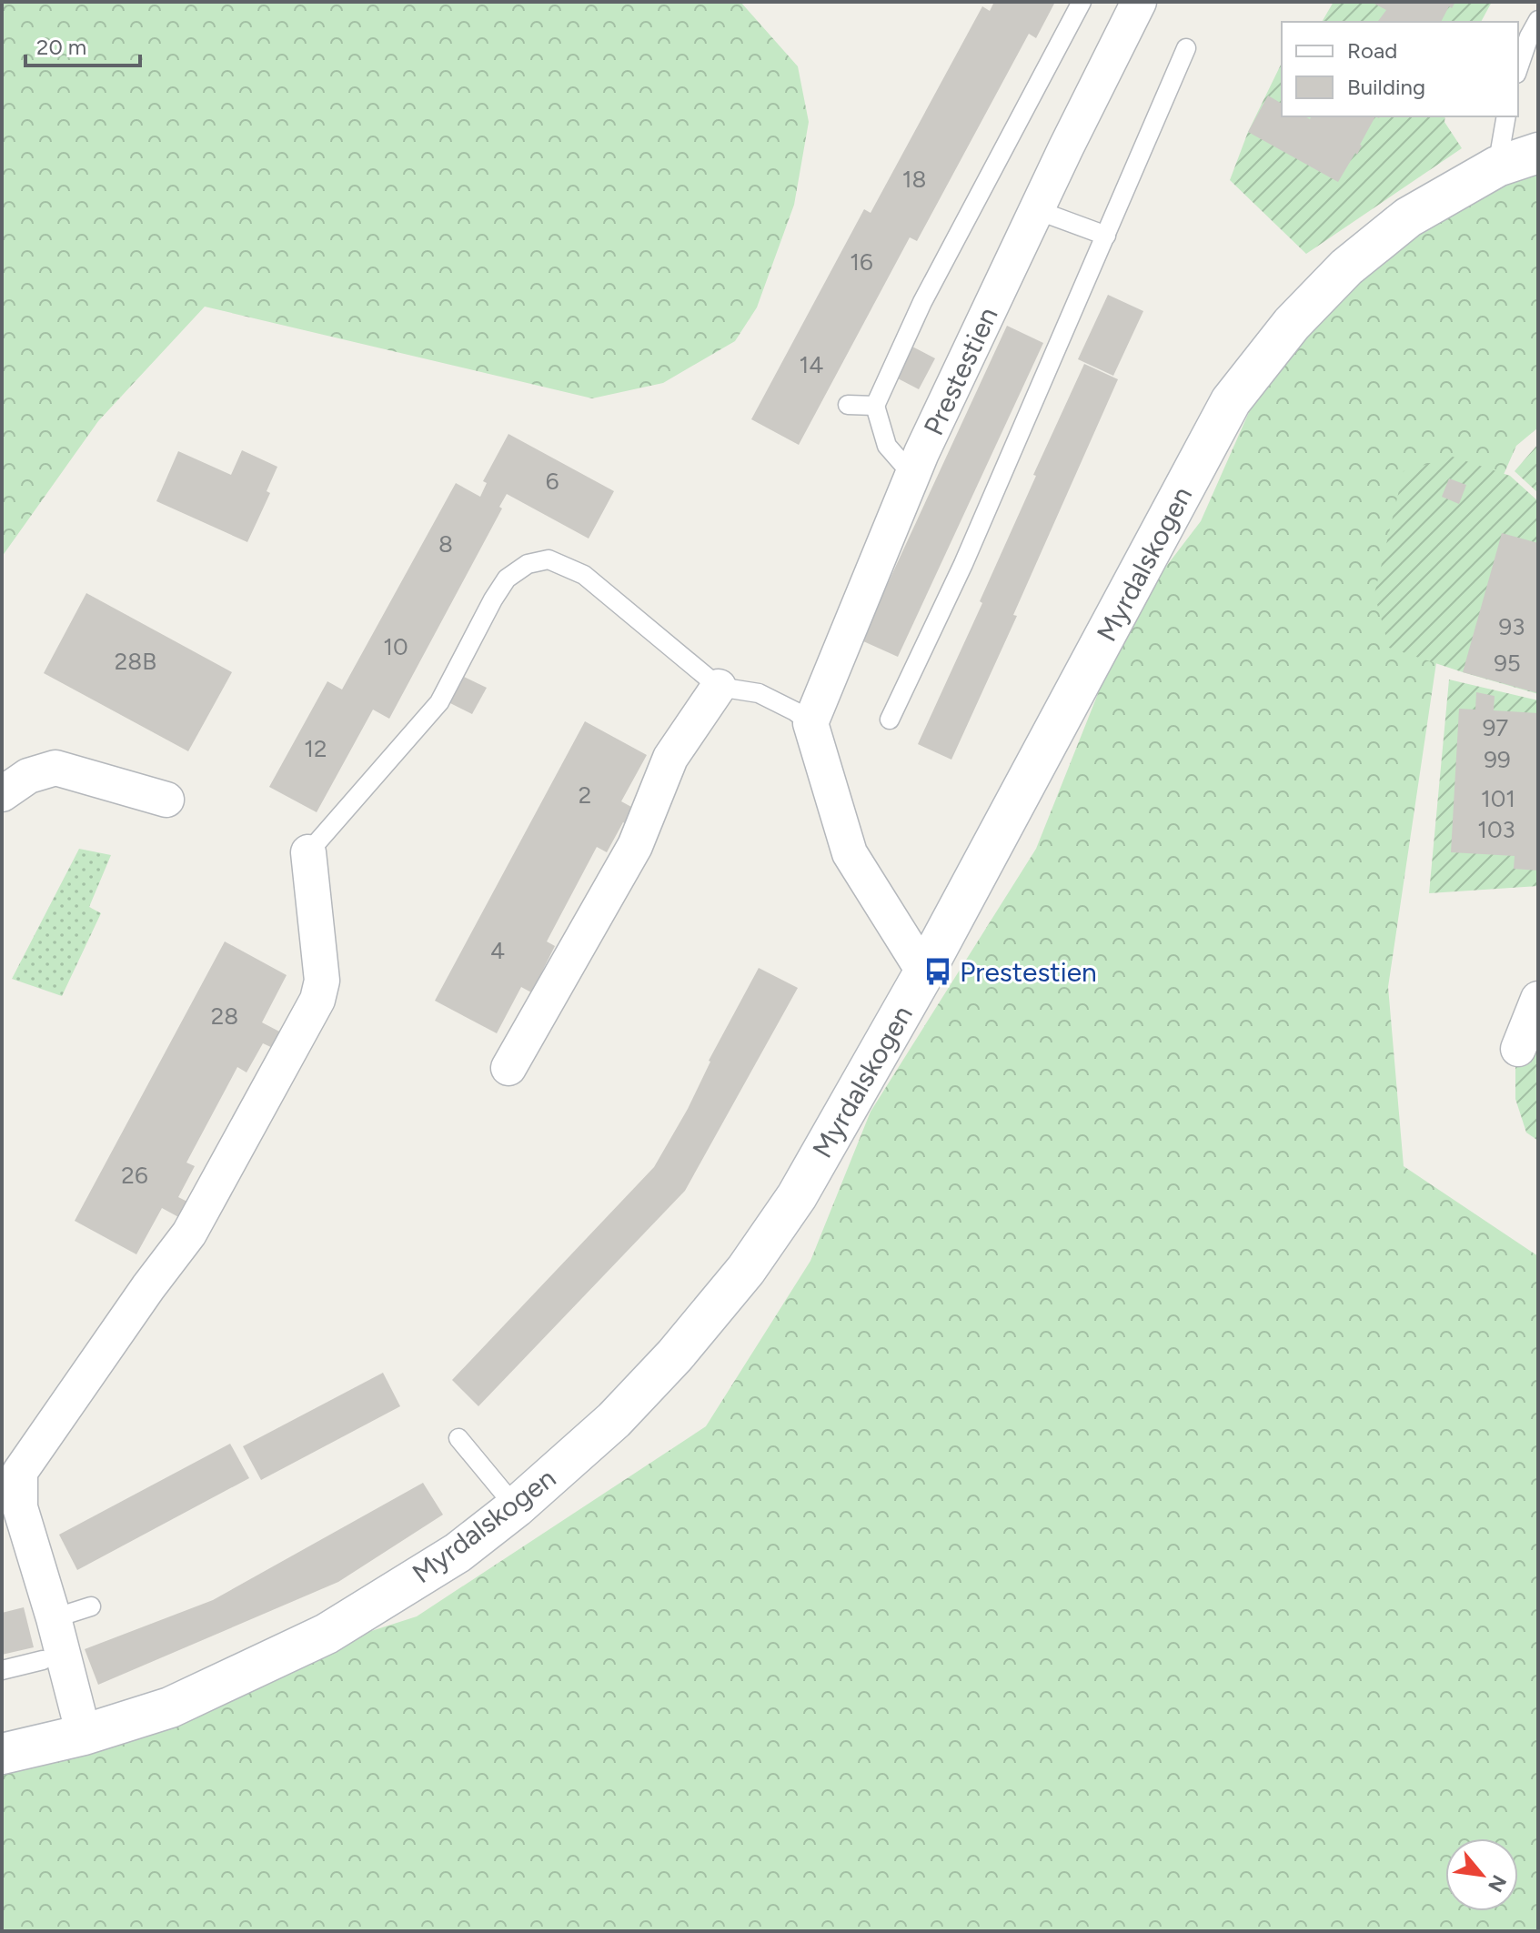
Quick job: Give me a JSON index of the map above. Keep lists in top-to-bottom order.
{
  "streets": {
    "main road": ["Myrdalskogen"],
    "street": ["Prestestien"]
  },
  "places": {
    "bus stop": ["Prestestien"]
  },
  "house_numbers": [
    "18",
    "16",
    "14",
    "6",
    "8",
    "93",
    "10",
    "28B",
    "95",
    "97",
    "12",
    "99",
    "2",
    "101",
    "103",
    "4",
    "28",
    "26"
  ],
  "legend": ["Road", "Building"],
  "scale_bar": "20 m",
  "north": "bottom right"
}
